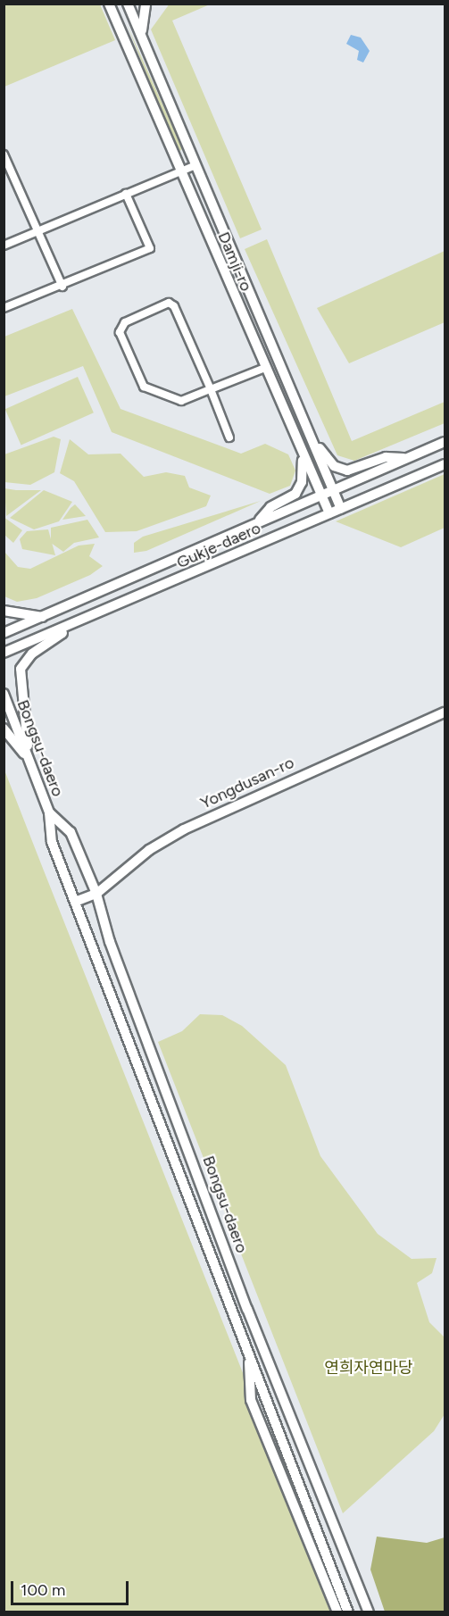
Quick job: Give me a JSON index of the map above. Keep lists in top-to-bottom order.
{
  "streets": {
    "main road": [
      "Damji-ro",
      "Gukje-daero",
      "Bongsu-daero",
      "Yongdusan-ro"
    ]
  },
  "crossings": [
    ["Damji-ro", "Gukje-daero"],
    ["Bongsu-daero", "Yongdusan-ro"]
  ],
  "parks": ["연희자연마당"],
  "scale_bar": "100 m"
}
